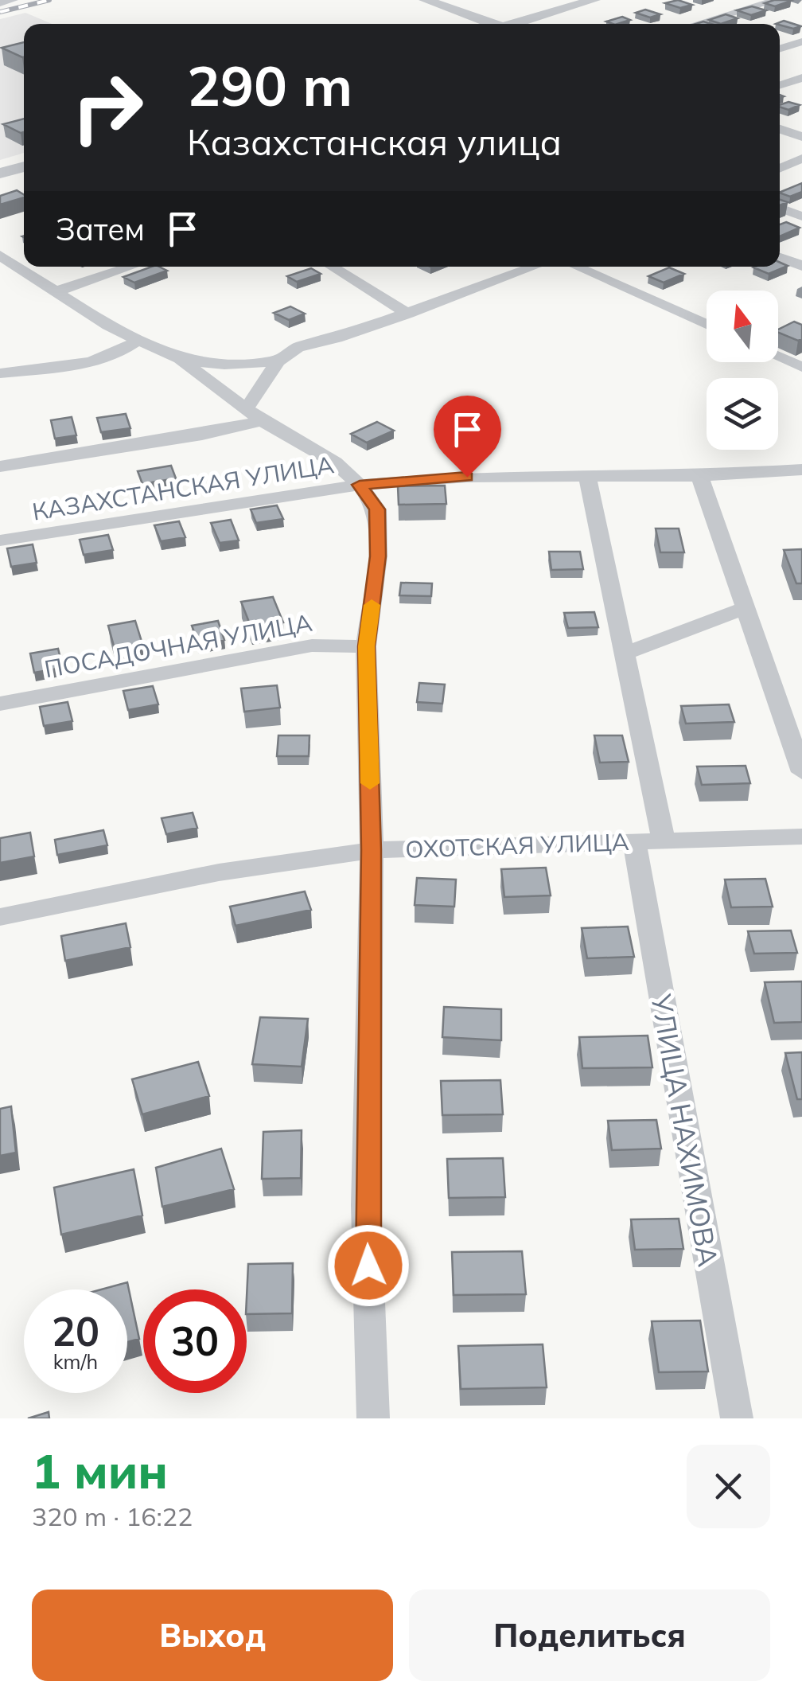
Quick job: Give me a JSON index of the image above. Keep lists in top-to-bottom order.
{
  "streets": {
    "street": [
      "КАЗАХСТАНСКАЯ УЛИЦА",
      "ПОСАДОЧНАЯ УЛИЦА",
      "ОХОТСКАЯ УЛИЦА",
      "УЛИЦА НАХИМОВА"
    ]
  },
  "crossings": [
    ["ОХОТСКАЯ УЛИЦА", "УЛИЦА НАХИМОВА"]
  ],
  "north": "top",
  "page": {
    "turn": ["290 m", "Казахстанская улица"],
    "then": "Затем",
    "speed": "20 km/h",
    "limit": "30",
    "heading": ["1 мин", "320 m · 16:22"],
    "buttons": ["Выход", "Поделиться"]
  }
}
